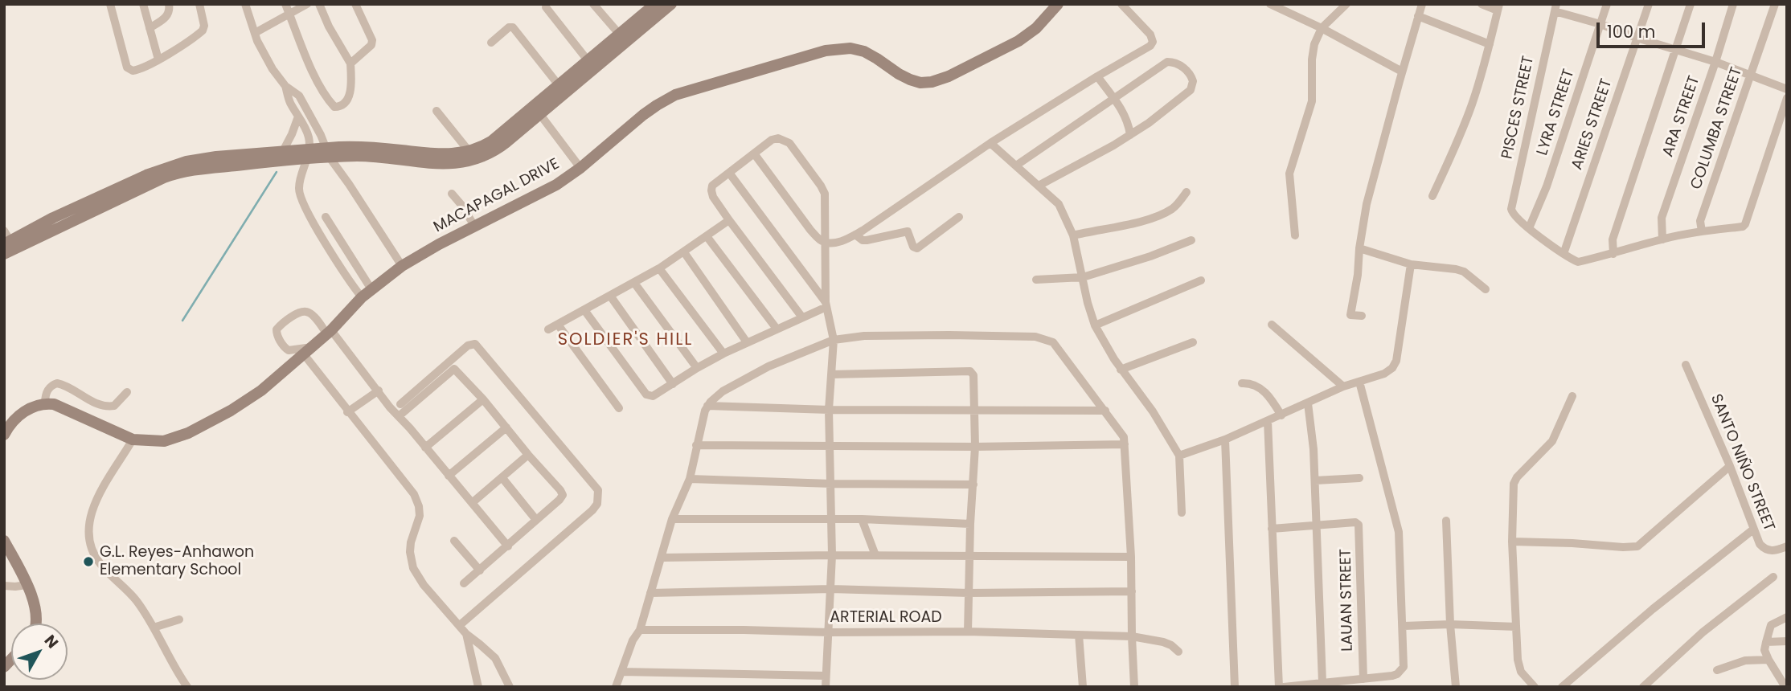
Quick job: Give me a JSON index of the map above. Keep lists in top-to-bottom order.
{
  "streets": {
    "street": [
      "PISCES STREET",
      "LYRA STREET",
      "ARA STREET",
      "ARIES STREET",
      "COLUMBA STREET",
      "MACAPAGAL DRIVE",
      "SANTO NIÑO STREET",
      "LAUAN STREET",
      "ARTERIAL ROAD"
    ]
  },
  "crossings": [
    ["PISCES STREET", "LYRA STREET"]
  ],
  "districts": ["SOLDIER'S HILL"],
  "places": ["G.L. Reyes-Anhawon Elementary School"],
  "scale_bar": "100 m",
  "north": "top right"
}
